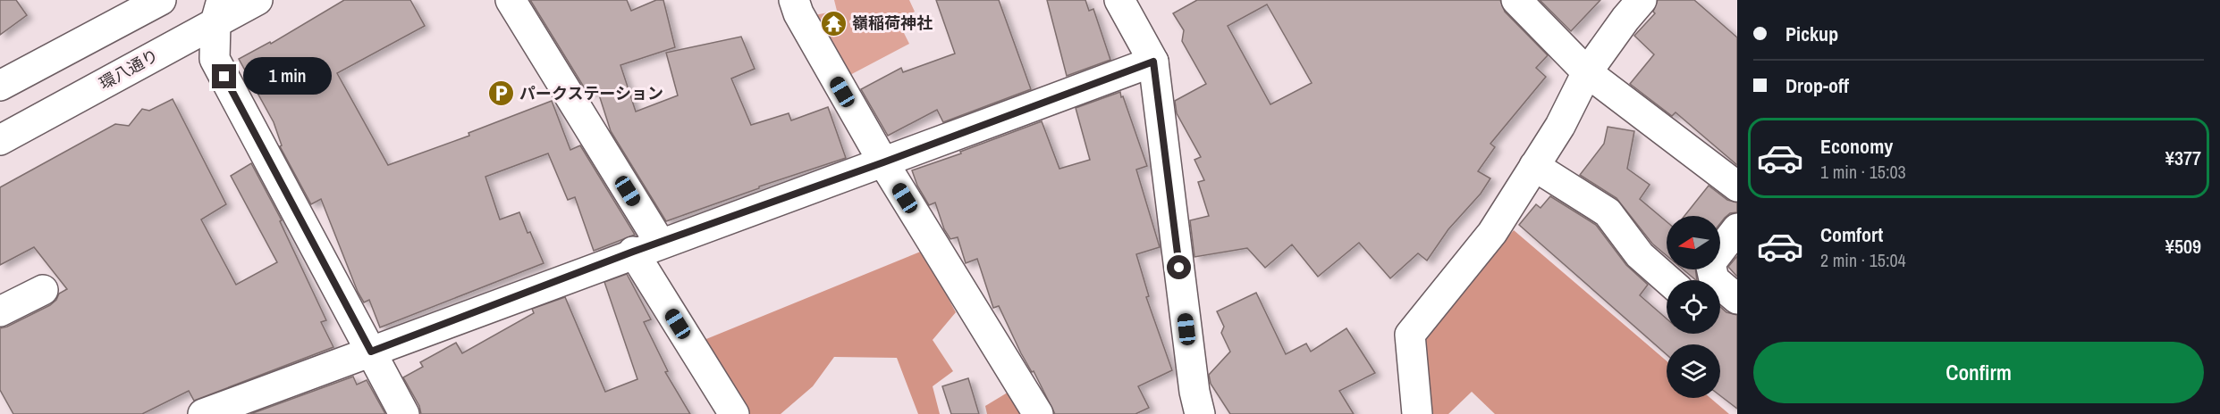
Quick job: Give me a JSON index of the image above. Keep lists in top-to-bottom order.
{
  "streets": {
    "street": ["環八通り"]
  },
  "places": {
    "temple": ["嶺稲荷神社"],
    "parking": ["パークステーション"]
  },
  "north": "left",
  "page": {
    "banner": ["Pickup", "Drop-off"],
    "bubble": "1 min",
    "list": [
      {
        "name": "Economy",
        "note": "1 min · 15:03",
        "value": "¥377"
      },
      {
        "name": "Comfort",
        "note": "2 min · 15:04",
        "value": "¥509"
      }
    ],
    "buttons": "Confirm"
  }
}
